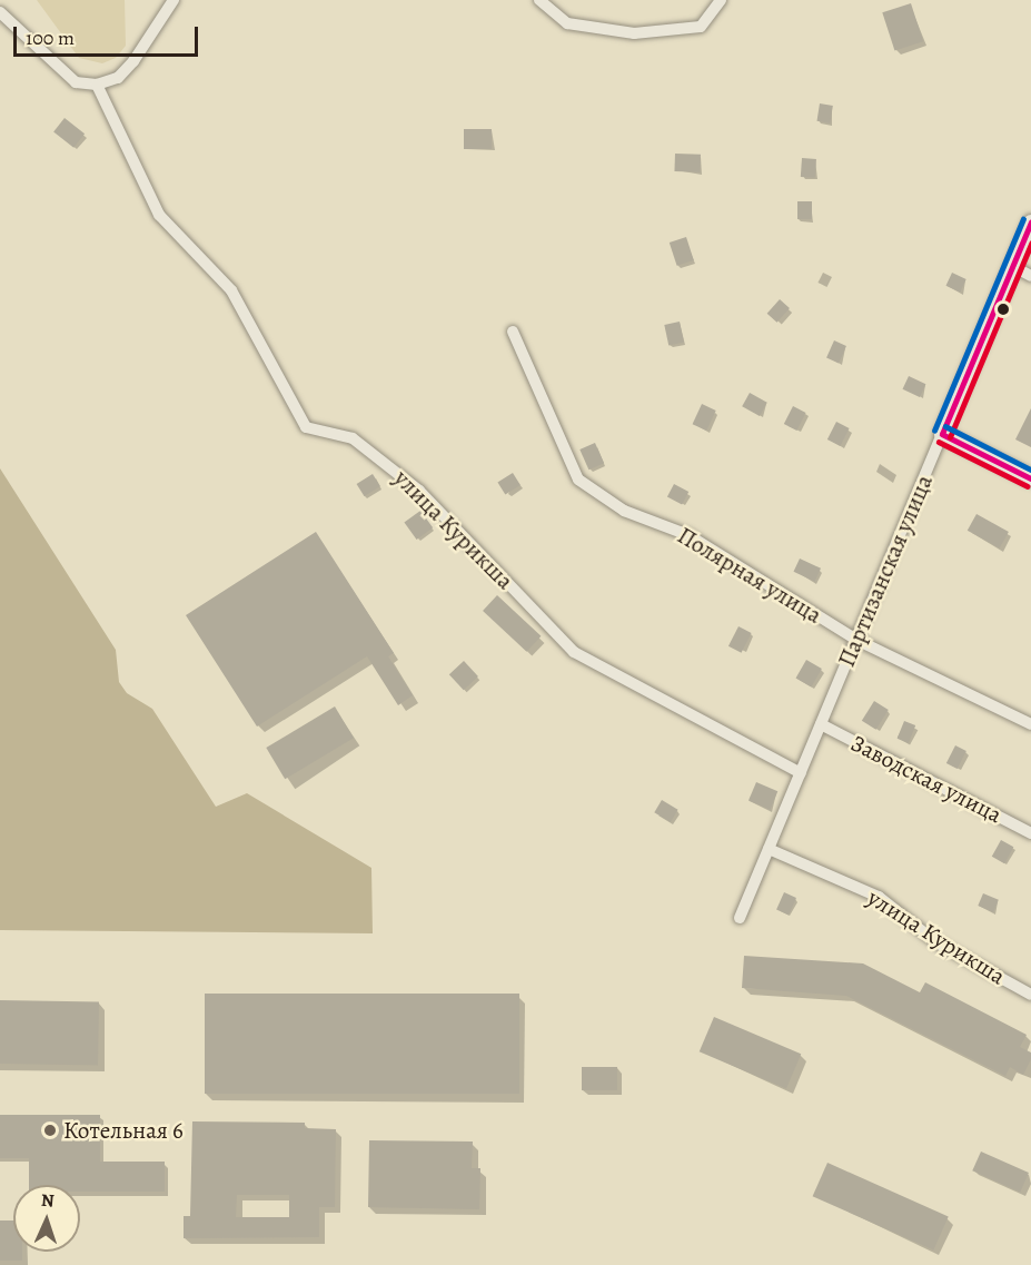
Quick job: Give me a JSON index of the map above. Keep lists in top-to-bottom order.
{
  "streets": {
    "street": [
      "улица Курикша",
      "Партизанская улица",
      "Полярная улица",
      "Заводская улица"
    ]
  },
  "crossings": [
    ["улица Курикша", "Партизанская улица"],
    ["Партизанская улица", "Полярная улица"],
    ["Партизанская улица", "Заводская улица"]
  ],
  "places": ["Котельная 6"],
  "scale_bar": "100 m",
  "north": "top"
}
